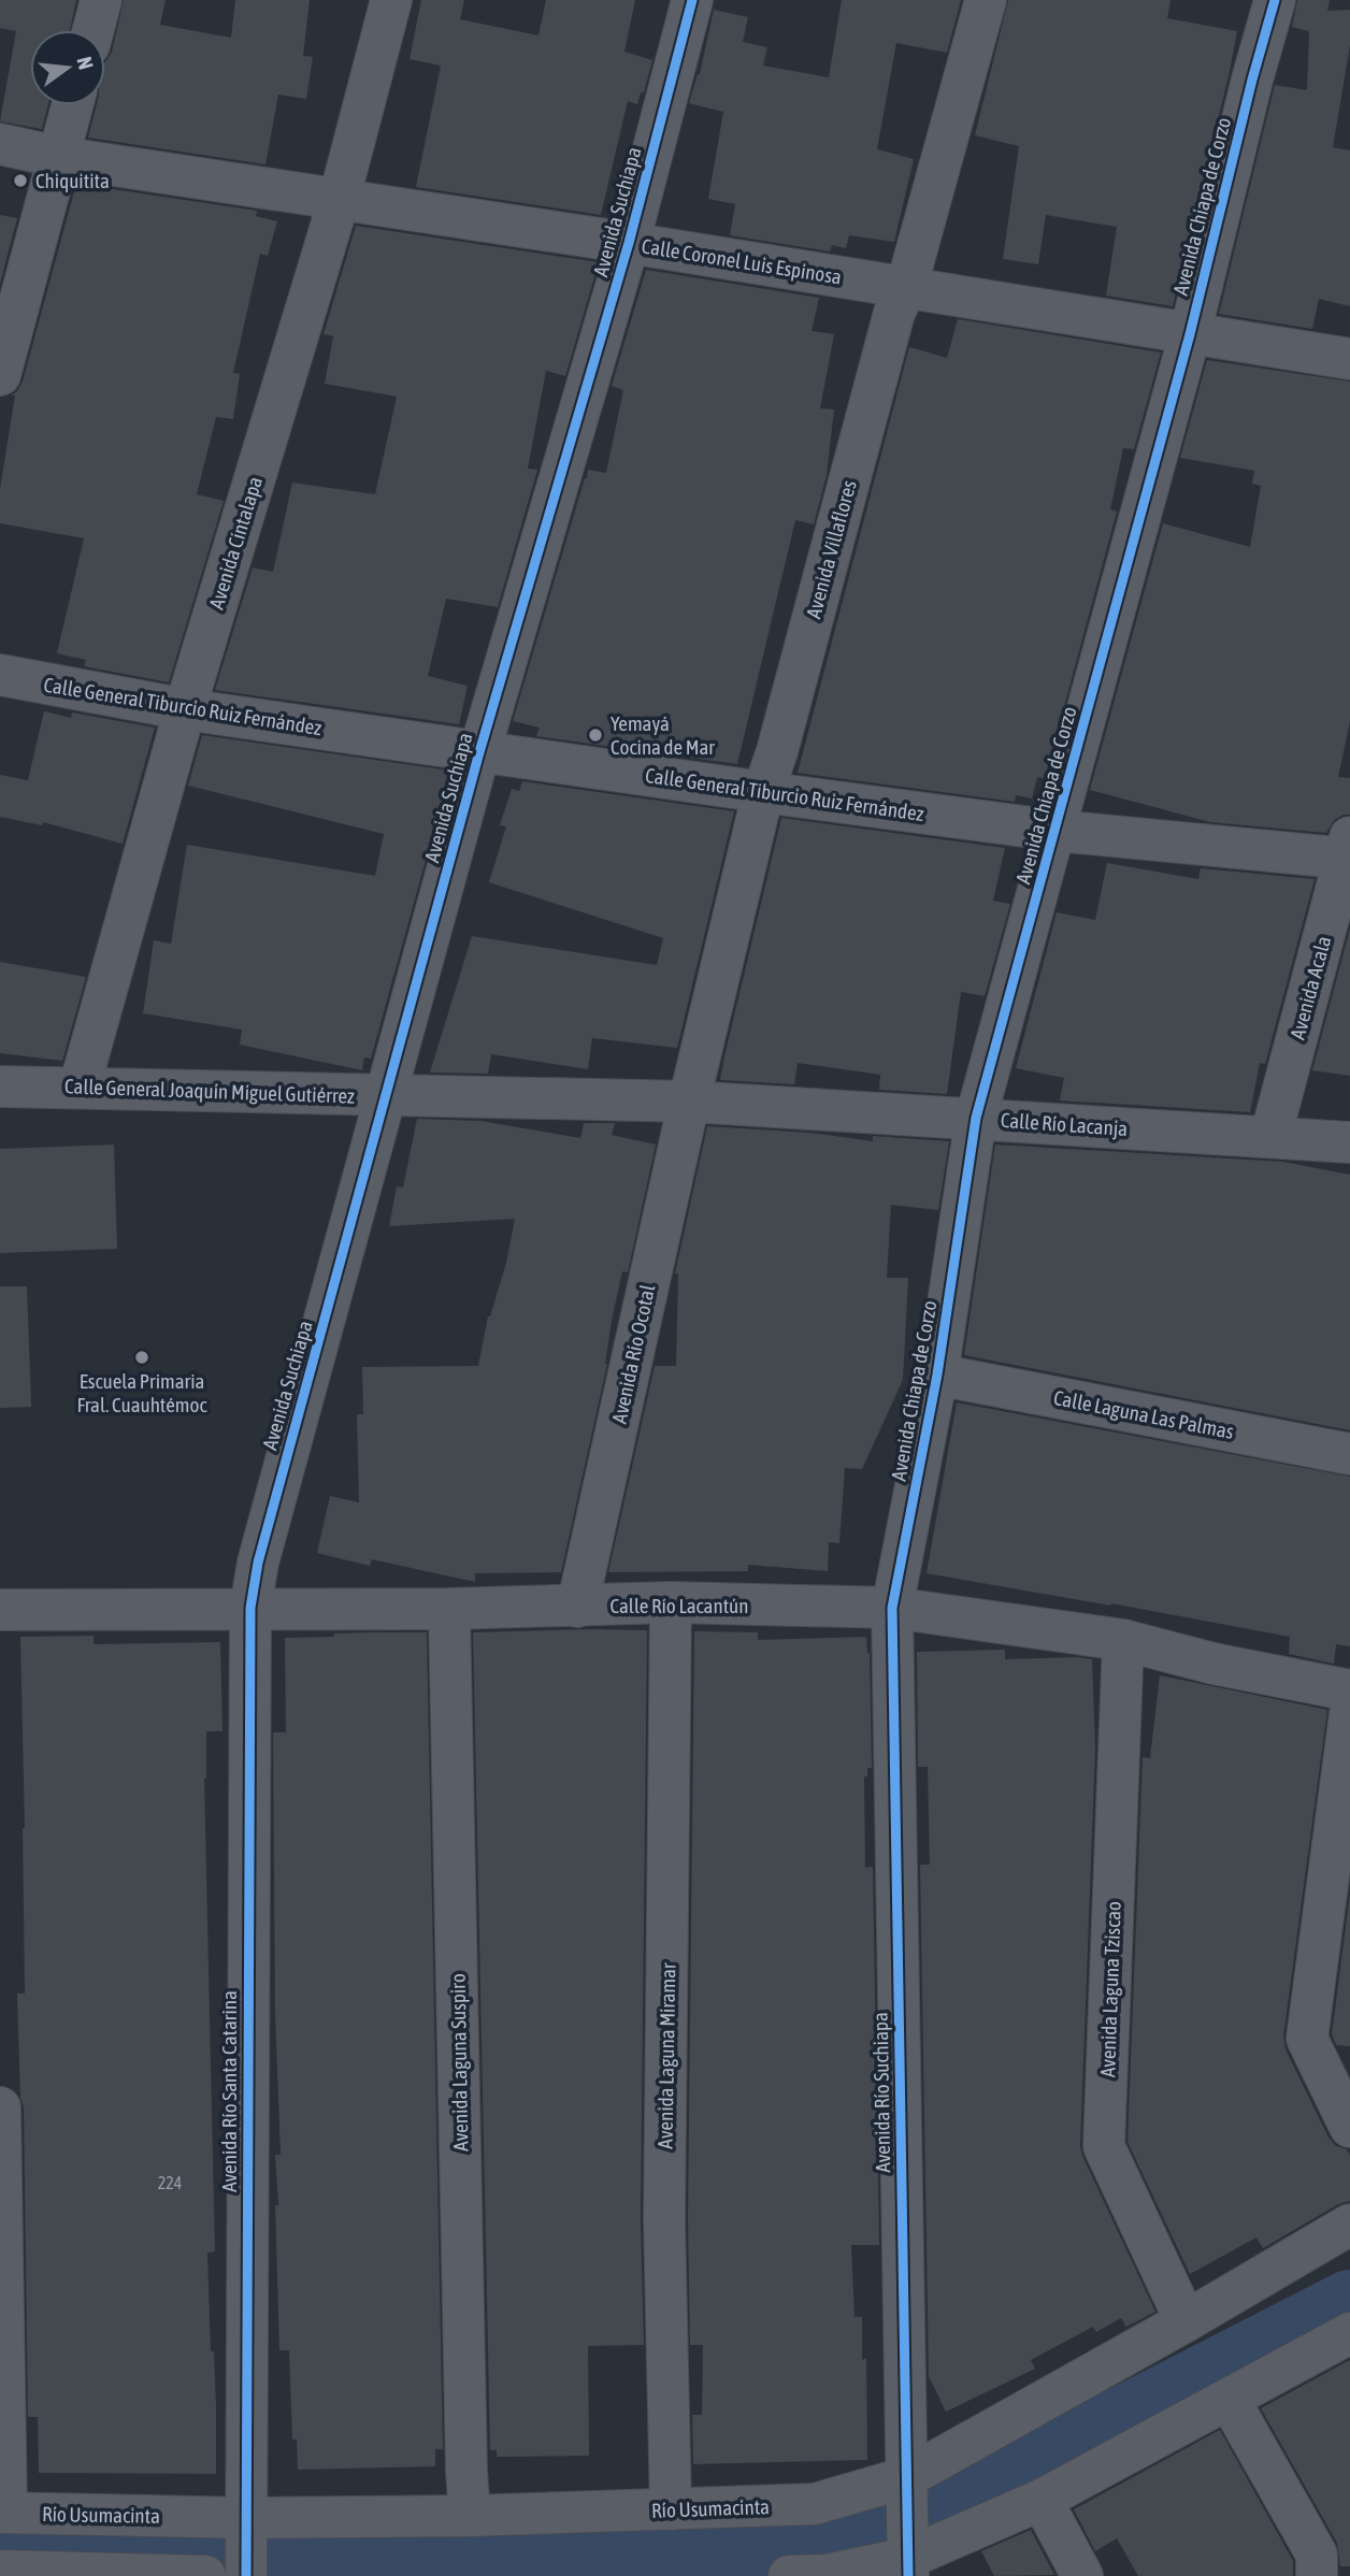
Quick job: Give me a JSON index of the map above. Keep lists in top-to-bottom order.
{
  "streets": {
    "street": [
      "Avenida Chiapa de Corzo",
      "Avenida Suchiapa",
      "Calle Coronel Luis Espinosa",
      "Avenida Cintalapa",
      "Avenida Villaflores",
      "Calle General Tiburcio Ruiz Fernández",
      "Avenida Acala",
      "Calle General Joaquín Miguel Gutiérrez",
      "Calle Río Lacanja",
      "Avenida Río Ocotal",
      "Calle Laguna Las Palmas",
      "Calle Río Lacantún",
      "Avenida Laguna Tziscao",
      "Avenida Laguna Miramar",
      "Avenida Laguna Suspiro",
      "Avenida Río Santa Catarina",
      "Avenida Río Suchiapa",
      "Río Usumacinta"
    ]
  },
  "crossings": [
    ["Avenida Chiapa de Corzo", "Calle Coronel Luis Espinosa"],
    ["Avenida Chiapa de Corzo", "Calle General Tiburcio Ruiz Fernández"],
    ["Avenida Chiapa de Corzo", "Calle Río Lacanja"],
    ["Avenida Chiapa de Corzo", "Calle Laguna Las Palmas"],
    ["Avenida Chiapa de Corzo", "Calle Río Lacantún"],
    ["Avenida Chiapa de Corzo", "Avenida Río Suchiapa"],
    ["Avenida Suchiapa", "Calle Coronel Luis Espinosa"],
    ["Avenida Suchiapa", "Calle General Tiburcio Ruiz Fernández"],
    ["Avenida Suchiapa", "Calle General Joaquín Miguel Gutiérrez"],
    ["Avenida Suchiapa", "Calle Río Lacantún"],
    ["Avenida Suchiapa", "Avenida Río Santa Catarina"],
    ["Calle Coronel Luis Espinosa", "Avenida Cintalapa"],
    ["Calle Coronel Luis Espinosa", "Avenida Villaflores"],
    ["Avenida Cintalapa", "Calle General Tiburcio Ruiz Fernández"],
    ["Avenida Cintalapa", "Calle General Joaquín Miguel Gutiérrez"],
    ["Avenida Villaflores", "Calle General Tiburcio Ruiz Fernández"],
    ["Avenida Villaflores", "Calle General Joaquín Miguel Gutiérrez"],
    ["Avenida Villaflores", "Calle Río Lacanja"],
    ["Avenida Villaflores", "Avenida Río Ocotal"],
    ["Calle General Tiburcio Ruiz Fernández", "Avenida Acala"],
    ["Avenida Acala", "Calle Río Lacanja"],
    ["Calle General Joaquín Miguel Gutiérrez", "Calle Río Lacanja"],
    ["Calle General Joaquín Miguel Gutiérrez", "Avenida Río Ocotal"],
    ["Calle Río Lacanja", "Avenida Río Ocotal"],
    ["Avenida Río Ocotal", "Calle Río Lacantún"],
    ["Calle Río Lacantún", "Avenida Laguna Tziscao"],
    ["Calle Río Lacantún", "Avenida Laguna Miramar"],
    ["Calle Río Lacantún", "Avenida Laguna Suspiro"],
    ["Calle Río Lacantún", "Avenida Río Santa Catarina"],
    ["Calle Río Lacantún", "Avenida Río Suchiapa"],
    ["Avenida Laguna Tziscao", "Río Usumacinta"],
    ["Avenida Laguna Miramar", "Río Usumacinta"],
    ["Avenida Laguna Suspiro", "Río Usumacinta"],
    ["Avenida Río Santa Catarina", "Río Usumacinta"],
    ["Avenida Río Suchiapa", "Río Usumacinta"]
  ],
  "places": ["Chiquitita", "Yemayá Cocina de Mar", "Escuela Primaria Fral. Cuauhtémoc"],
  "house_numbers": ["224"],
  "north": "right"
}
